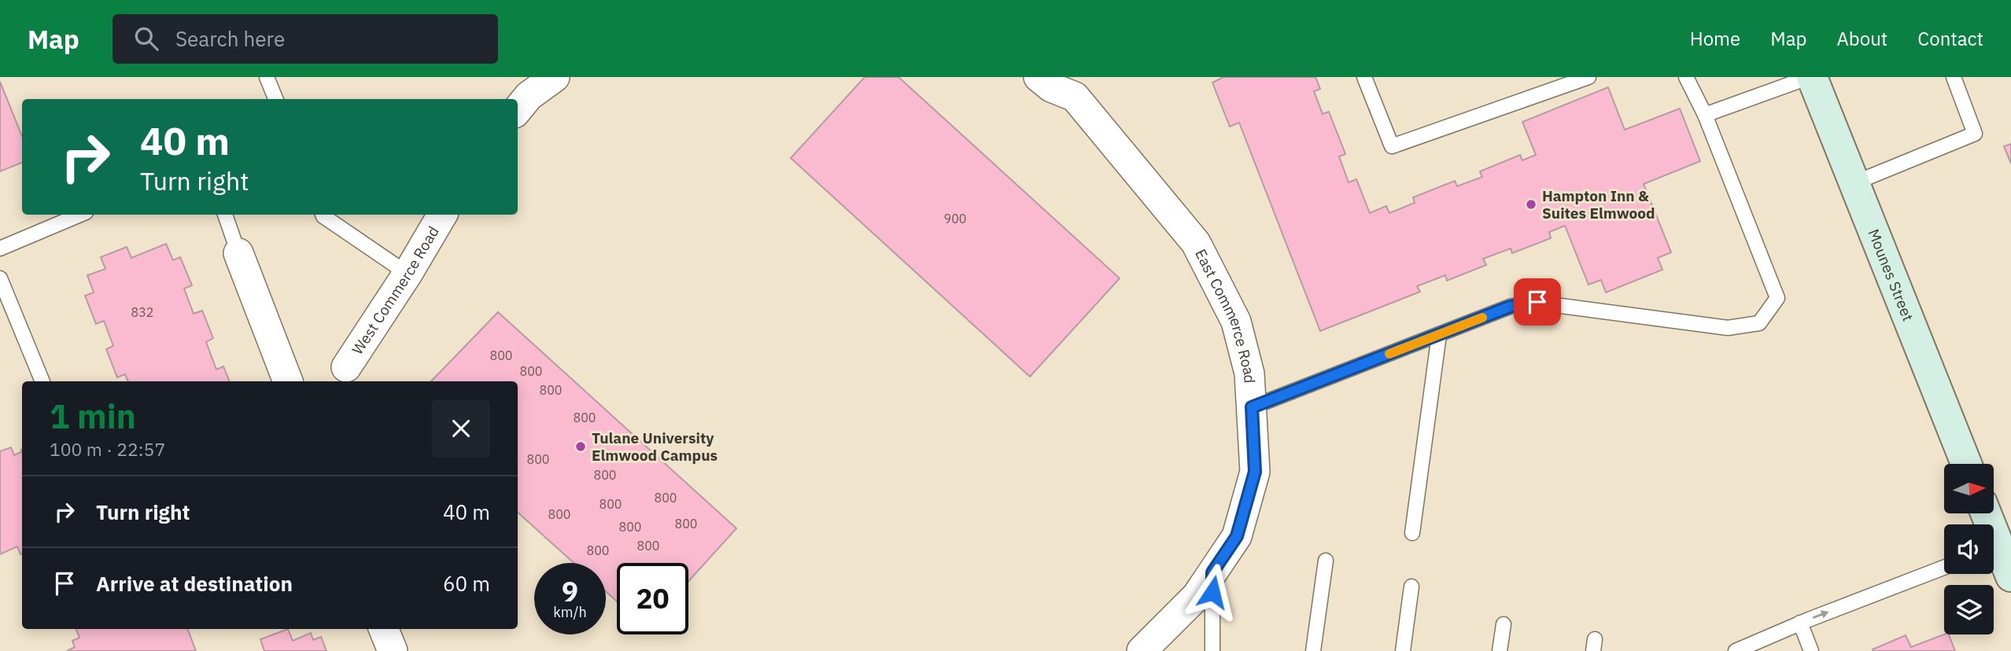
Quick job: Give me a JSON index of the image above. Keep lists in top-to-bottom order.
{
  "streets": {
    "main road": ["Mounes Street"],
    "street": ["West Commerce Road", "East Commerce Road"]
  },
  "places": ["Hampton Inn & Suites Elmwood", "Tulane University Elmwood Campus"],
  "house_numbers": [
    "900",
    "832",
    "800",
    "800",
    "800",
    "800",
    "800",
    "800",
    "800",
    "800",
    "800",
    "800",
    "800",
    "800",
    "800"
  ],
  "north": "right",
  "page": {
    "header": "Map",
    "search": "Search here",
    "nav": [
      "Home",
      "Map",
      "About",
      "Contact"
    ],
    "turn": ["40 m", "Turn right"],
    "heading": ["1 min", "100 m · 22:57"],
    "list": [
      {
        "name": "Turn right",
        "value": "40 m"
      },
      {
        "name": "Arrive at destination",
        "value": "60 m"
      }
    ],
    "speed": "9 km/h",
    "limit": "20"
  }
}
